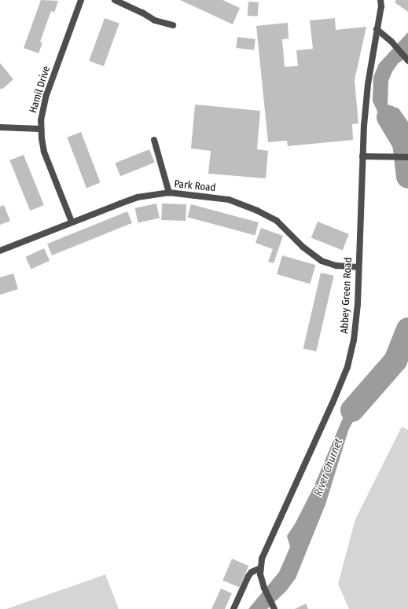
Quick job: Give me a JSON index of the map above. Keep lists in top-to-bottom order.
{
  "streets": {
    "street": ["Hamil Drive", "Park Road", "Abbey Green Road"]
  },
  "crossings": [
    ["Hamil Drive", "Park Road"],
    ["Park Road", "Abbey Green Road"]
  ],
  "water": ["River Churnet"]
}
